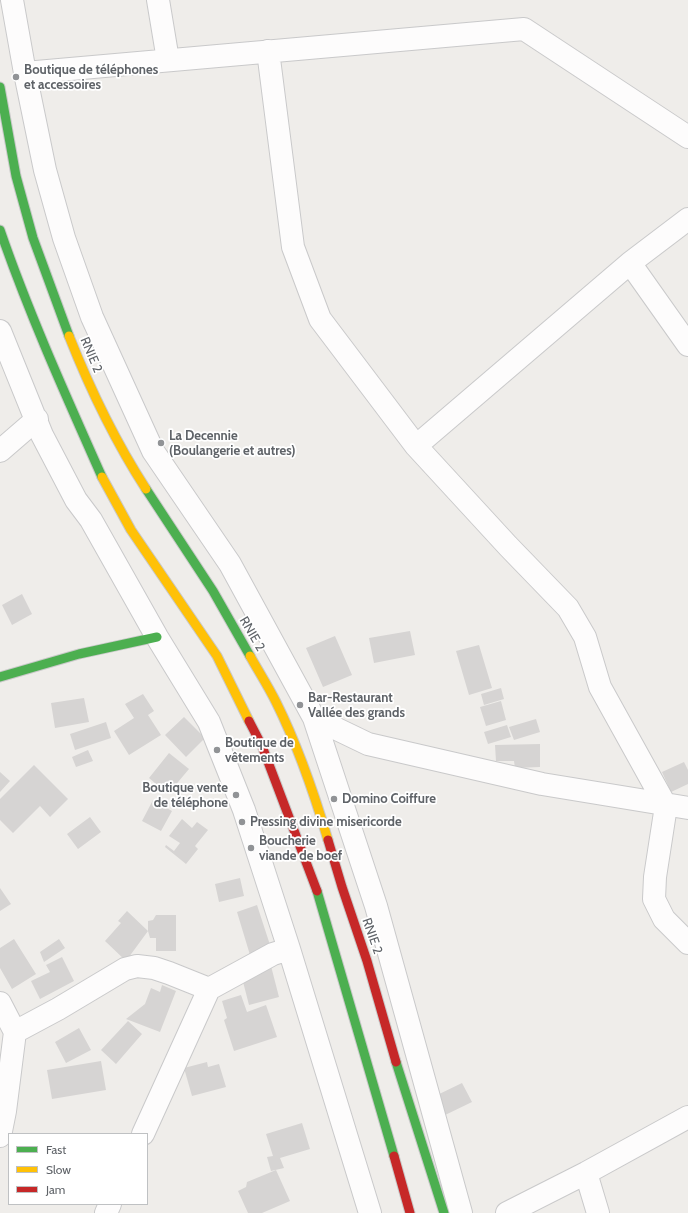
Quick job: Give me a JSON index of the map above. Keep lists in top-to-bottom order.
{
  "streets": {
    "main road": ["RNIE 2"]
  },
  "places": [
    "Boutique de téléphones et accessoires",
    "La Decennie (Boulangerie et autres)",
    "Bar-Restaurant Vallée des grands",
    "Boutique de vêtements",
    "Boutique vente de téléphone",
    "Domino Coiffure",
    "Pressing divine misericorde",
    "Boucherie viande de boef"
  ],
  "legend": ["Fast", "Slow", "Jam"]
}
